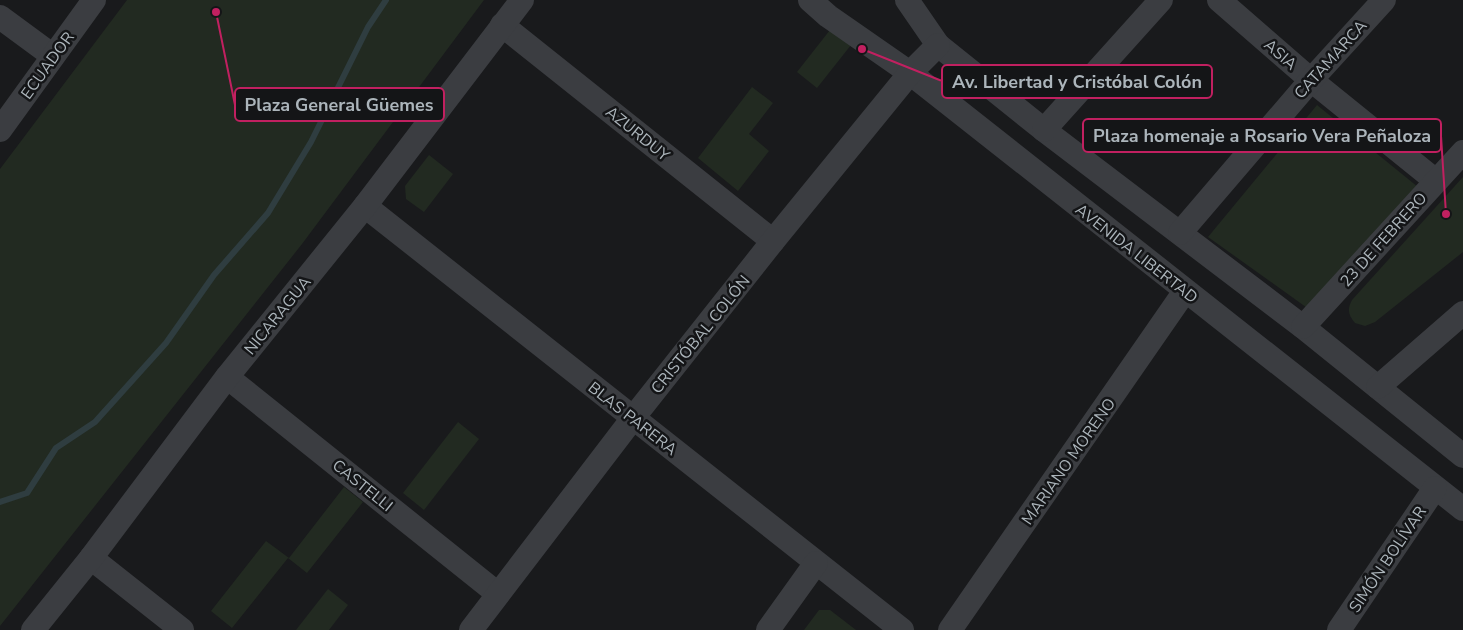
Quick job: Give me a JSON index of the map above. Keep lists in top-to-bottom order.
{
  "streets": {
    "street": [
      "ASIA",
      "CATAMARCA",
      "ECUADOR",
      "AZURDUY",
      "23 DE FEBRERO",
      "AVENIDA LIBERTAD",
      "NICARAGUA",
      "CRISTÓBAL COLÓN",
      "BLAS PARERA",
      "MARIANO MORENO",
      "CASTELLI",
      "SIMÓN BOLÍVAR"
    ]
  },
  "crossings": [
    ["ASIA", "CATAMARCA"],
    ["ASIA", "23 DE FEBRERO"],
    ["AZURDUY", "NICARAGUA"],
    ["AZURDUY", "CRISTÓBAL COLÓN"],
    ["AVENIDA LIBERTAD", "CRISTÓBAL COLÓN"],
    ["AVENIDA LIBERTAD", "MARIANO MORENO"],
    ["AVENIDA LIBERTAD", "SIMÓN BOLÍVAR"],
    ["NICARAGUA", "BLAS PARERA"],
    ["NICARAGUA", "CASTELLI"],
    ["CRISTÓBAL COLÓN", "BLAS PARERA"],
    ["CRISTÓBAL COLÓN", "CASTELLI"]
  ],
  "places": ["Plaza General Güemes", "Av. Libertad y Cristóbal Colón", "Plaza homenaje a Rosario Vera Peñaloza"]
}
